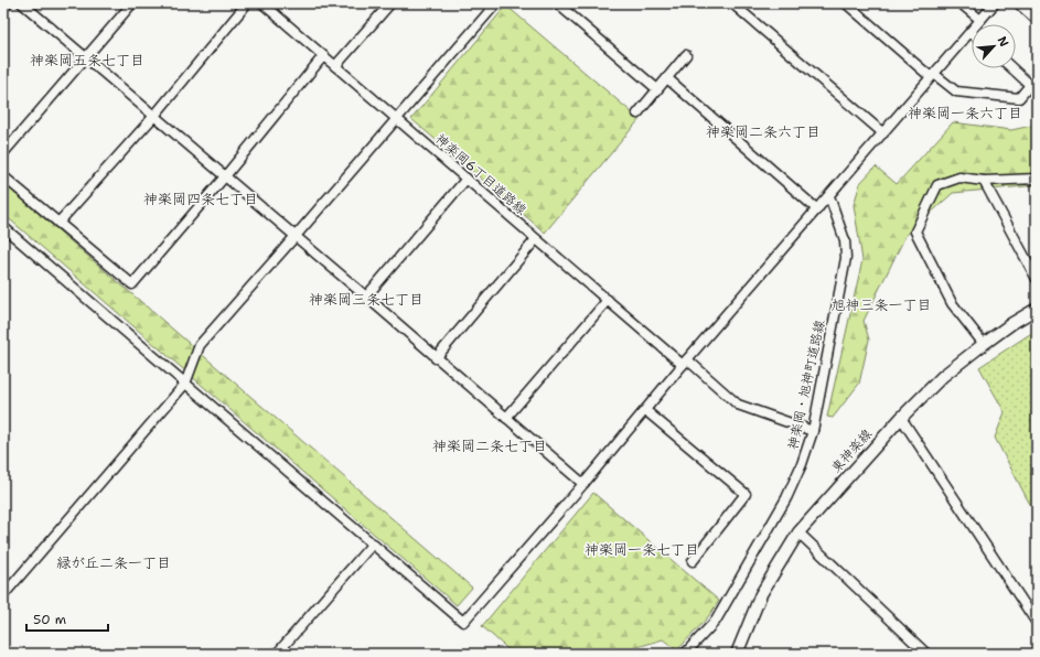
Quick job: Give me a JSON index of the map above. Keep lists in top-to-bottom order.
{
  "streets": {
    "street": ["神楽岡6丁目道路線", "神楽岡・旭神町道路線", "東神楽線"]
  },
  "crossings": [
    ["神楽岡6丁目道路線", "神楽岡・旭神町道路線"]
  ],
  "districts": [
    "神楽岡五条七丁目",
    "神楽岡一条六丁目",
    "神楽岡二条六丁目",
    "神楽岡四条七丁目",
    "神楽岡三条七丁目",
    "旭神三条一丁目",
    "神楽岡二条七丁目",
    "神楽岡一条七丁目",
    "緑が丘二条一丁目"
  ],
  "scale_bar": "50 m",
  "north": "top right"
}
